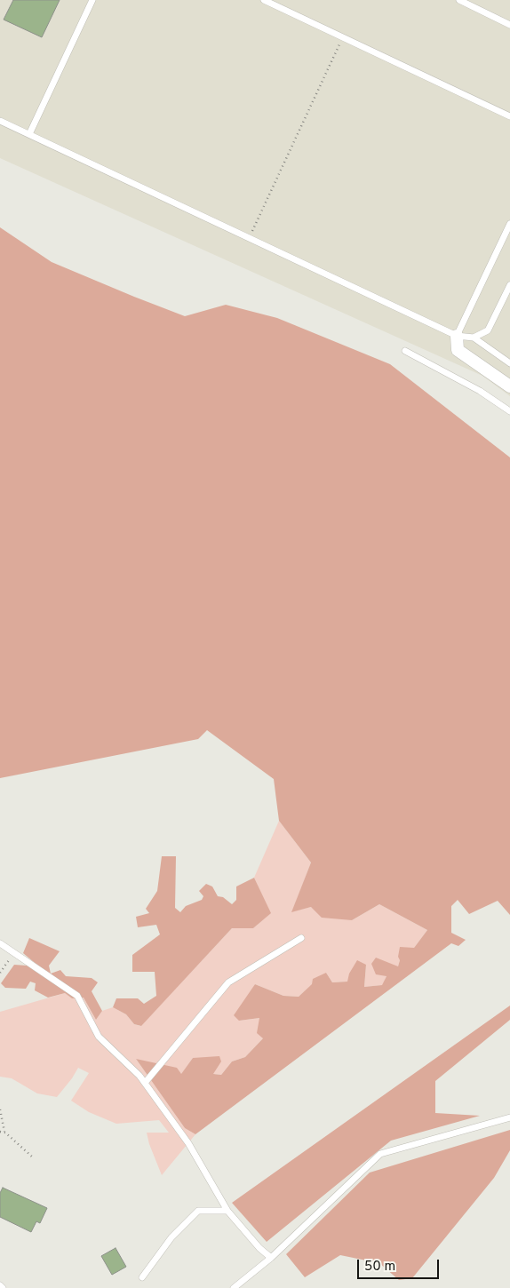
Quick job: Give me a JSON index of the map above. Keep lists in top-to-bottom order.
{
  "scale_bar": "50 m"
}
